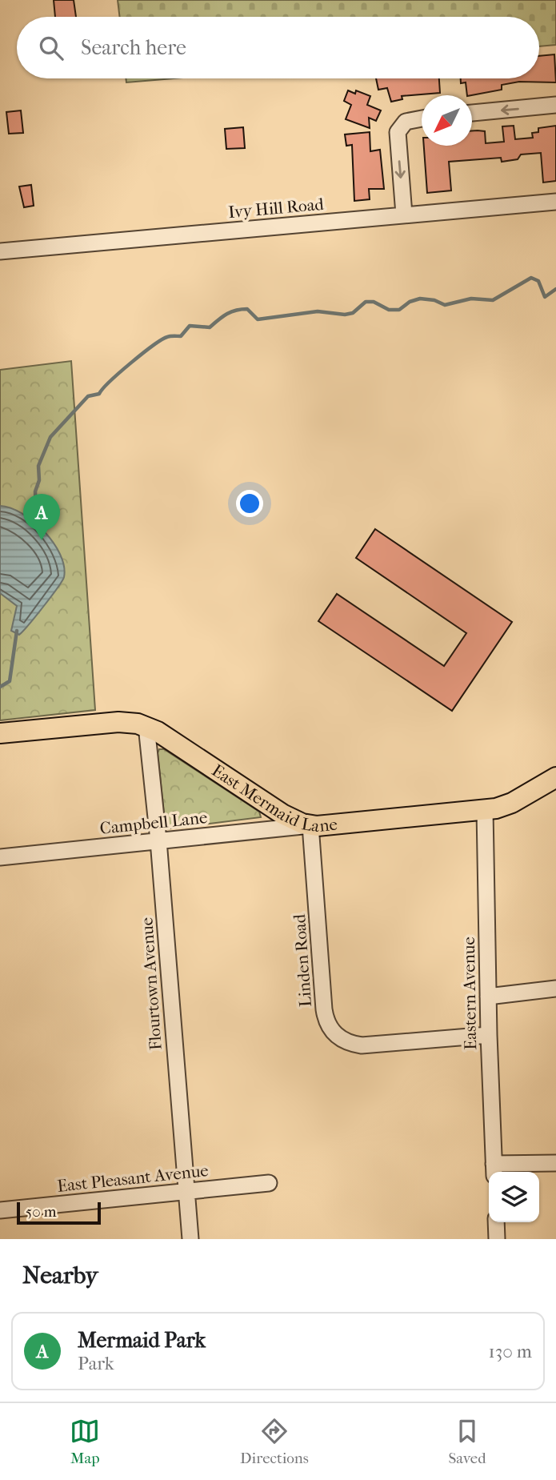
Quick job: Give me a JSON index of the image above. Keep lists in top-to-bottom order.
{
  "streets": {
    "main road": ["East Mermaid Lane"],
    "street": [
      "Ivy Hill Road",
      "Campbell Lane",
      "Linden Road",
      "Flourtown Avenue",
      "Eastern Avenue",
      "East Pleasant Avenue"
    ]
  },
  "crossings": [
    ["East Mermaid Lane", "Campbell Lane"],
    ["East Mermaid Lane", "Linden Road"],
    ["East Mermaid Lane", "Flourtown Avenue"],
    ["East Mermaid Lane", "Eastern Avenue"],
    ["Campbell Lane", "Linden Road"],
    ["Campbell Lane", "Flourtown Avenue"],
    ["Linden Road", "Eastern Avenue"],
    ["Flourtown Avenue", "East Pleasant Avenue"]
  ],
  "scale_bar": "50 m",
  "north": "bottom left",
  "page": {
    "search": "Search here",
    "pins": "A",
    "scale": "50 m",
    "heading": "Nearby",
    "list": [
      {
        "mark": "A",
        "name": "Mermaid Park",
        "note": "Park",
        "value": "130 m"
      }
    ],
    "nav": ["Map", "Directions", "Saved"]
  }
}
